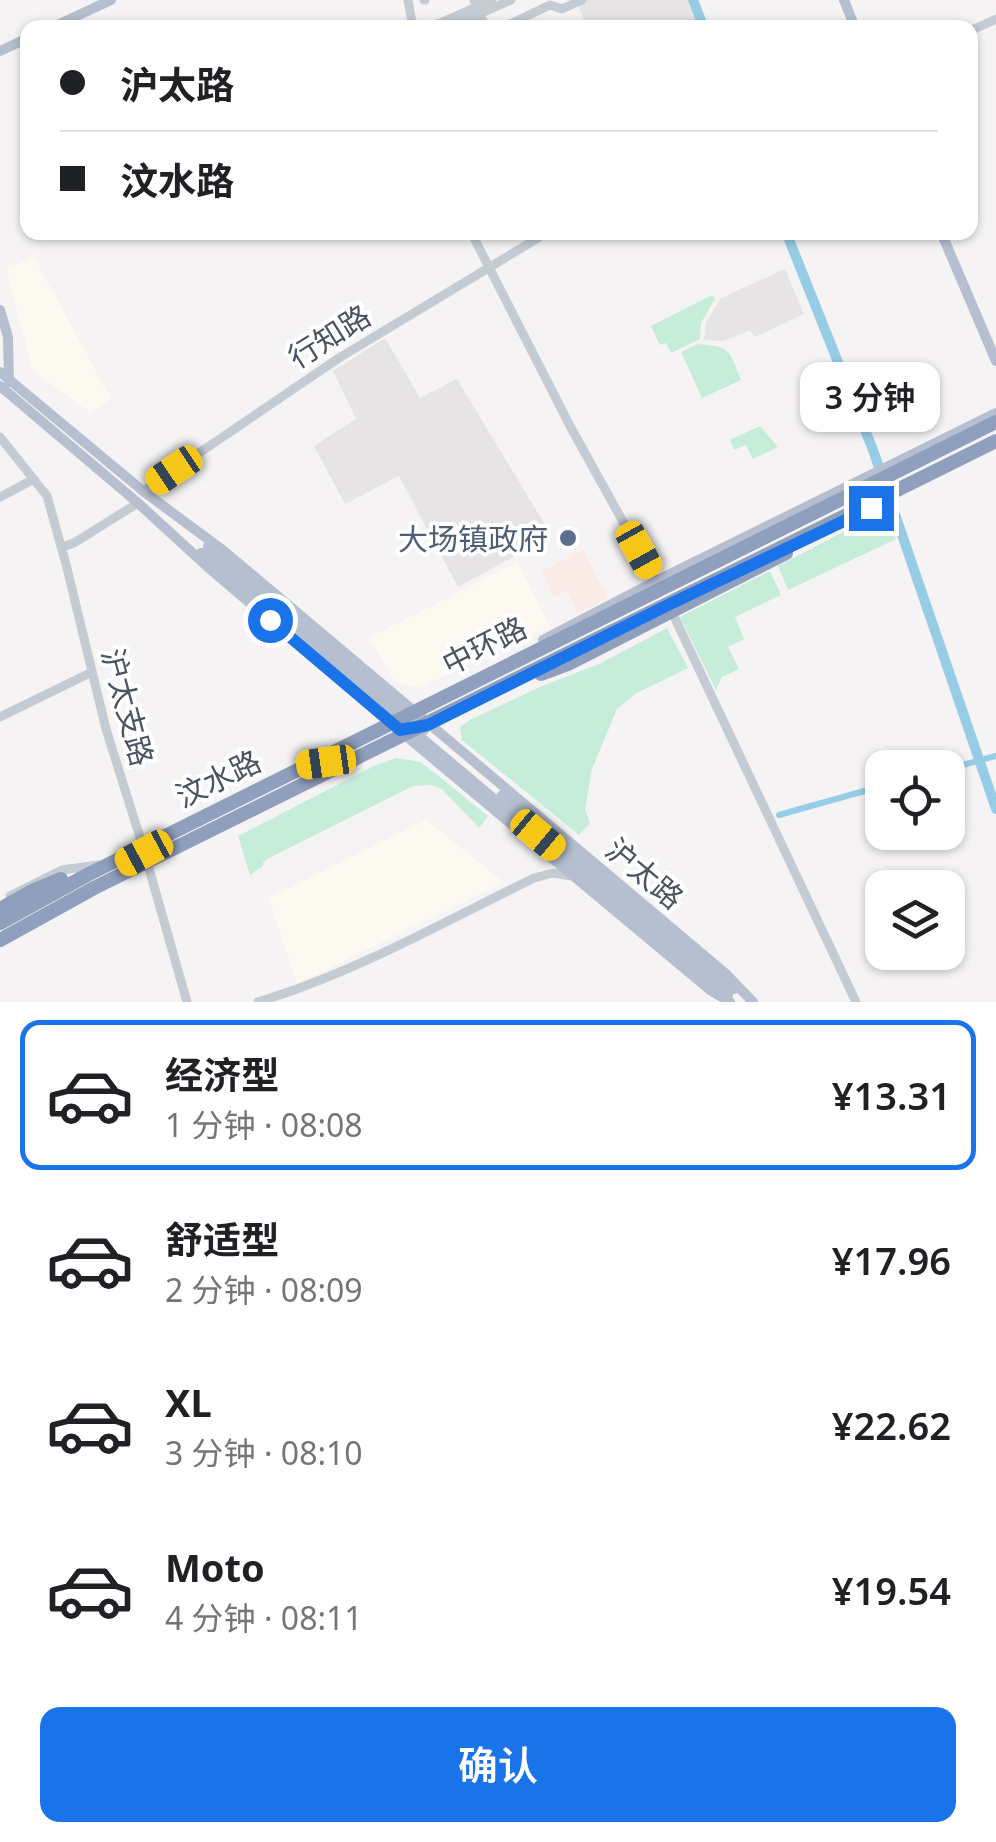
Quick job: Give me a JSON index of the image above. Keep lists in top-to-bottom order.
{
  "streets": {
    "highway": ["中环路"],
    "main road": ["汶水路", "沪太路"],
    "street": ["行知路", "沪太支路"]
  },
  "crossings": [
    ["行知路", "沪太支路"],
    ["行知路", "沪太路"],
    ["中环路", "汶水路"],
    ["沪太支路", "汶水路"],
    ["汶水路", "沪太路"]
  ],
  "places": ["大场镇政府"],
  "page": {
    "banner": ["沪太路", "汶水路"],
    "bubble": "3 分钟",
    "list": [
      {
        "name": "经济型",
        "note": "1 分钟 · 08:08",
        "value": "¥13.31"
      },
      {
        "name": "舒适型",
        "note": "2 分钟 · 08:09",
        "value": "¥17.96"
      },
      {
        "name": "XL",
        "note": "3 分钟 · 08:10",
        "value": "¥22.62"
      },
      {
        "name": "Moto",
        "note": "4 分钟 · 08:11",
        "value": "¥19.54"
      }
    ],
    "buttons": "确认"
  }
}
